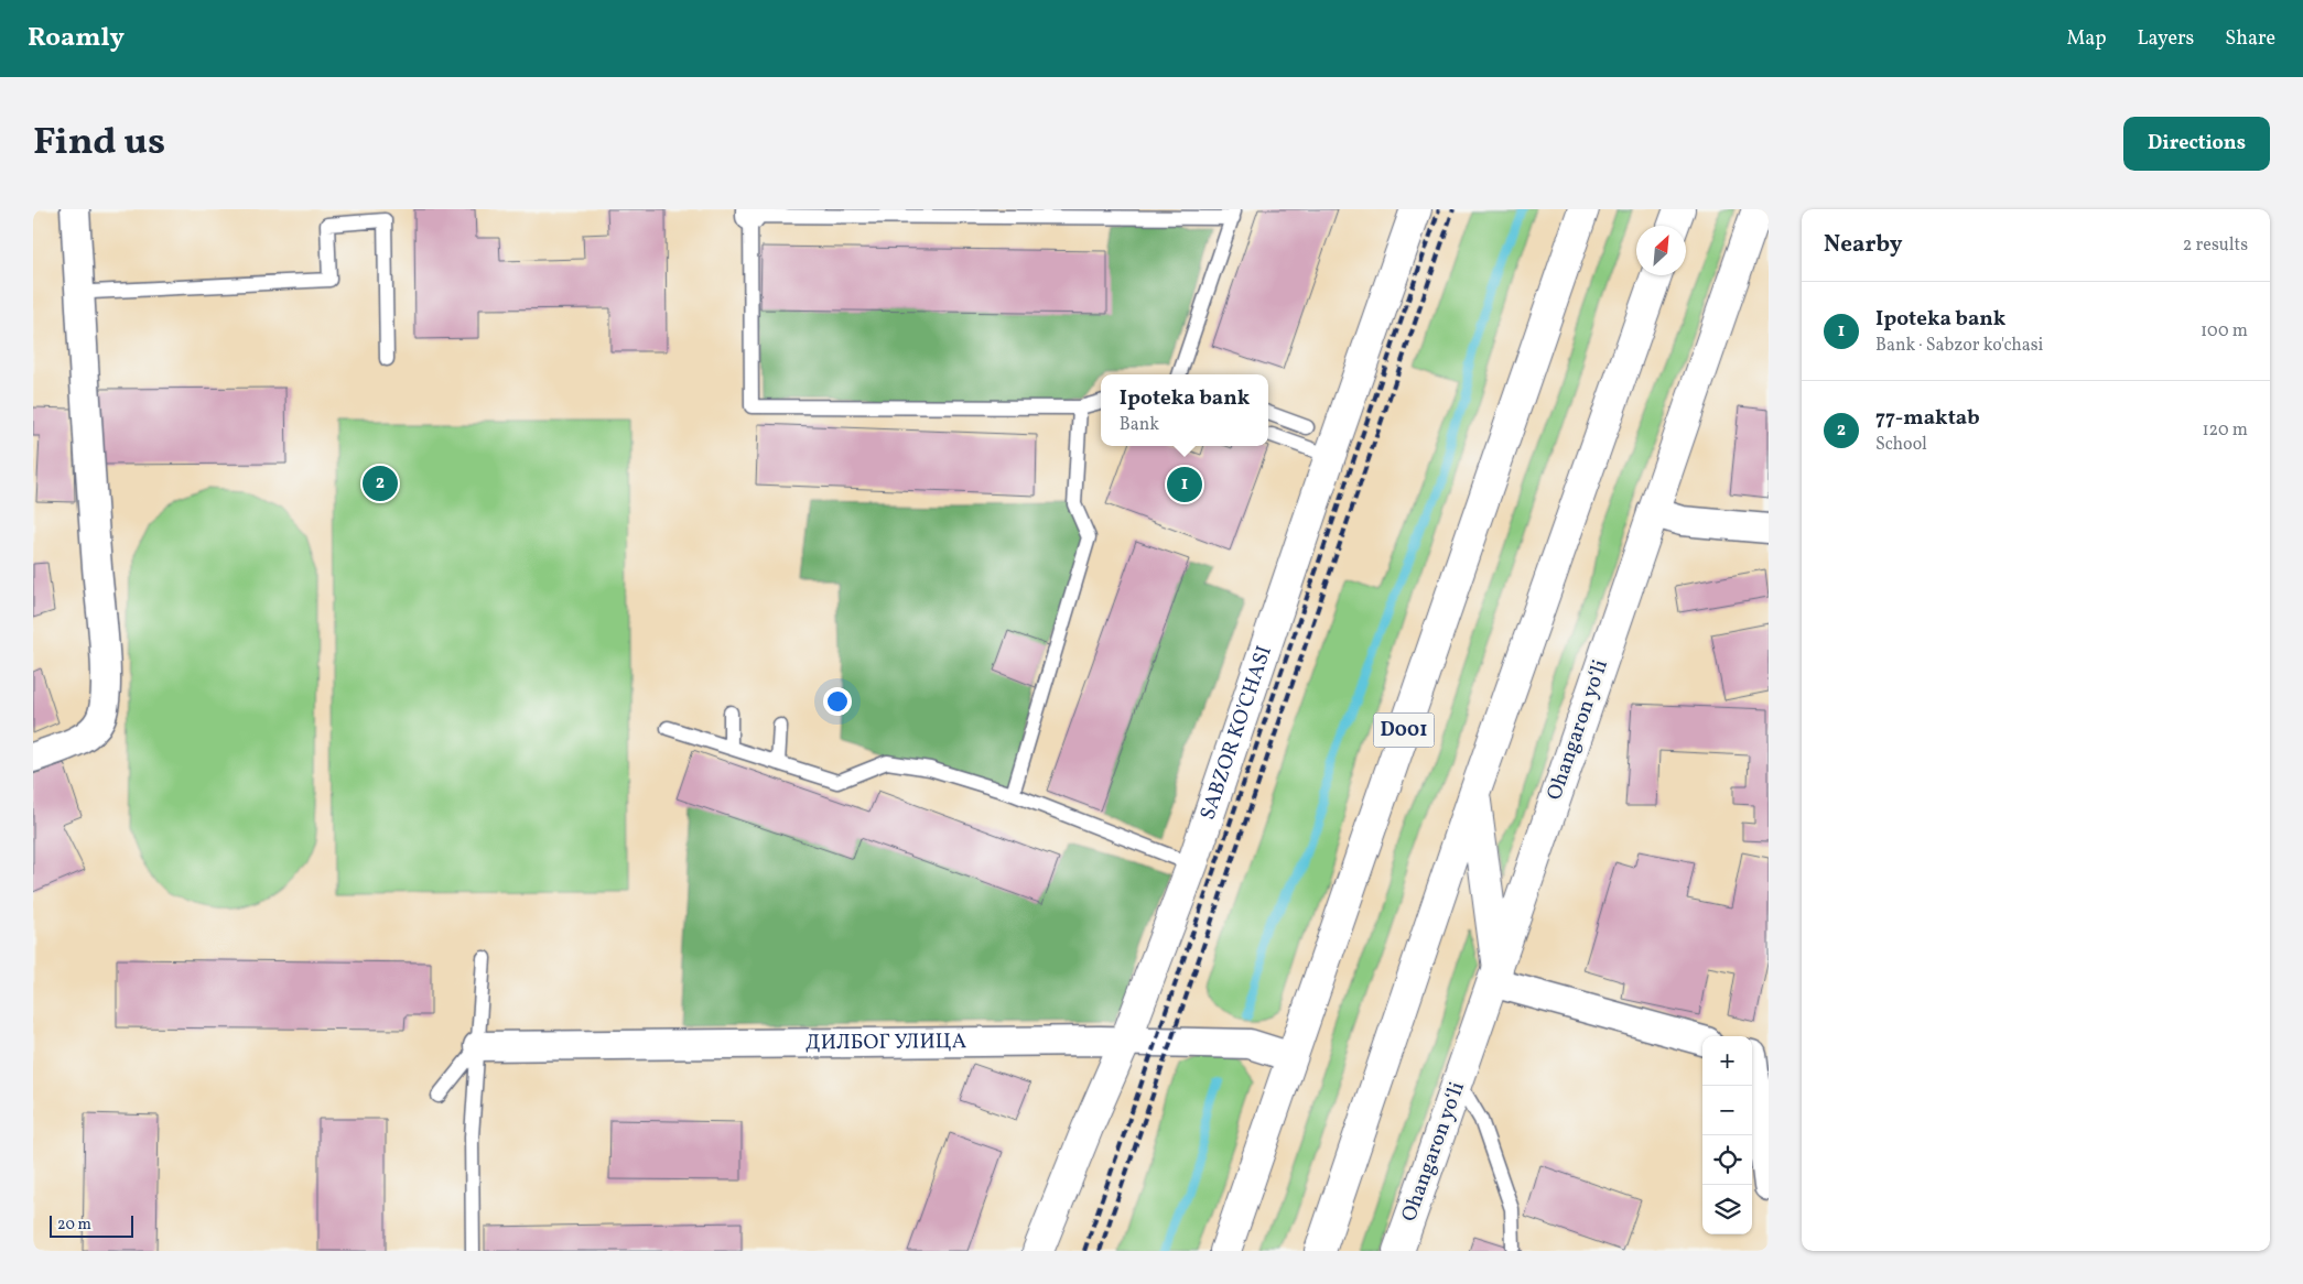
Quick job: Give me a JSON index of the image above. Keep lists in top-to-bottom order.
{
  "streets": {
    "main road": ["D001", "Ohangaron yoʻli", "SABZOR KO'CHASI"],
    "street": ["ДИЛБОГ УЛИЦА"]
  },
  "crossings": [
    ["D001", "ДИЛБОГ УЛИЦА"],
    ["SABZOR KO'CHASI", "ДИЛБОГ УЛИЦА"]
  ],
  "scale_bar": "20 m",
  "north": "top right",
  "page": {
    "header": "Roamly",
    "nav": ["Map", "Layers", "Share"],
    "title": "Find us",
    "buttons": "Directions",
    "heading": ["Nearby", "2 results"],
    "list": [
      {
        "mark": "1",
        "name": "Ipoteka bank",
        "note": "Bank · Sabzor ko'chasi",
        "value": "100 m"
      },
      {
        "mark": "2",
        "name": "77-maktab",
        "note": "School",
        "value": "120 m"
      }
    ],
    "popup": ["Ipoteka bank", "Bank"],
    "pins": ["2", "1"],
    "map_buttons": ["+", "−"],
    "scale": "20 m"
  }
}
